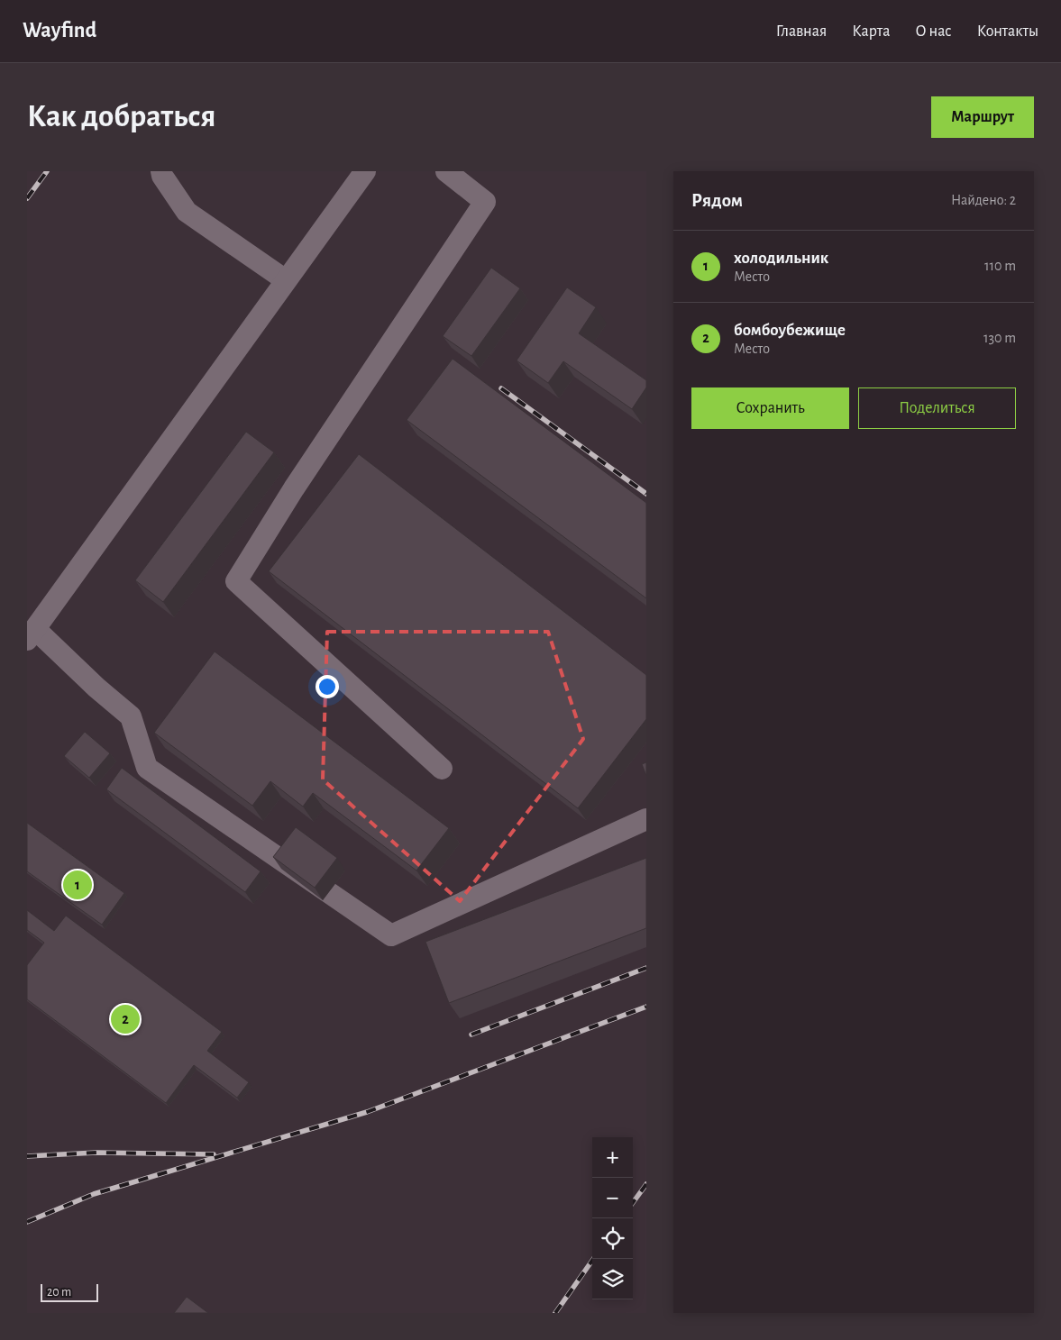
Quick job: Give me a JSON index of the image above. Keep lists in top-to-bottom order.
{
  "scale_bar": "20 m",
  "page": {
    "header": "Wayfind",
    "nav": [
      "Главная",
      "Карта",
      "О нас",
      "Контакты"
    ],
    "buttons": [
      "Маршрут",
      ["Сохранить", "Поделиться"]
    ],
    "title": "Как добраться",
    "heading": ["Рядом", "Найдено: 2"],
    "list": [
      {
        "mark": "1",
        "name": "холодильник",
        "note": "Место",
        "value": "110 m"
      },
      {
        "mark": "2",
        "name": "бомбоубежище",
        "note": "Место",
        "value": "130 m"
      }
    ],
    "pins": ["1", "2"],
    "map_buttons": ["+", "−"],
    "scale": "20 m"
  }
}
